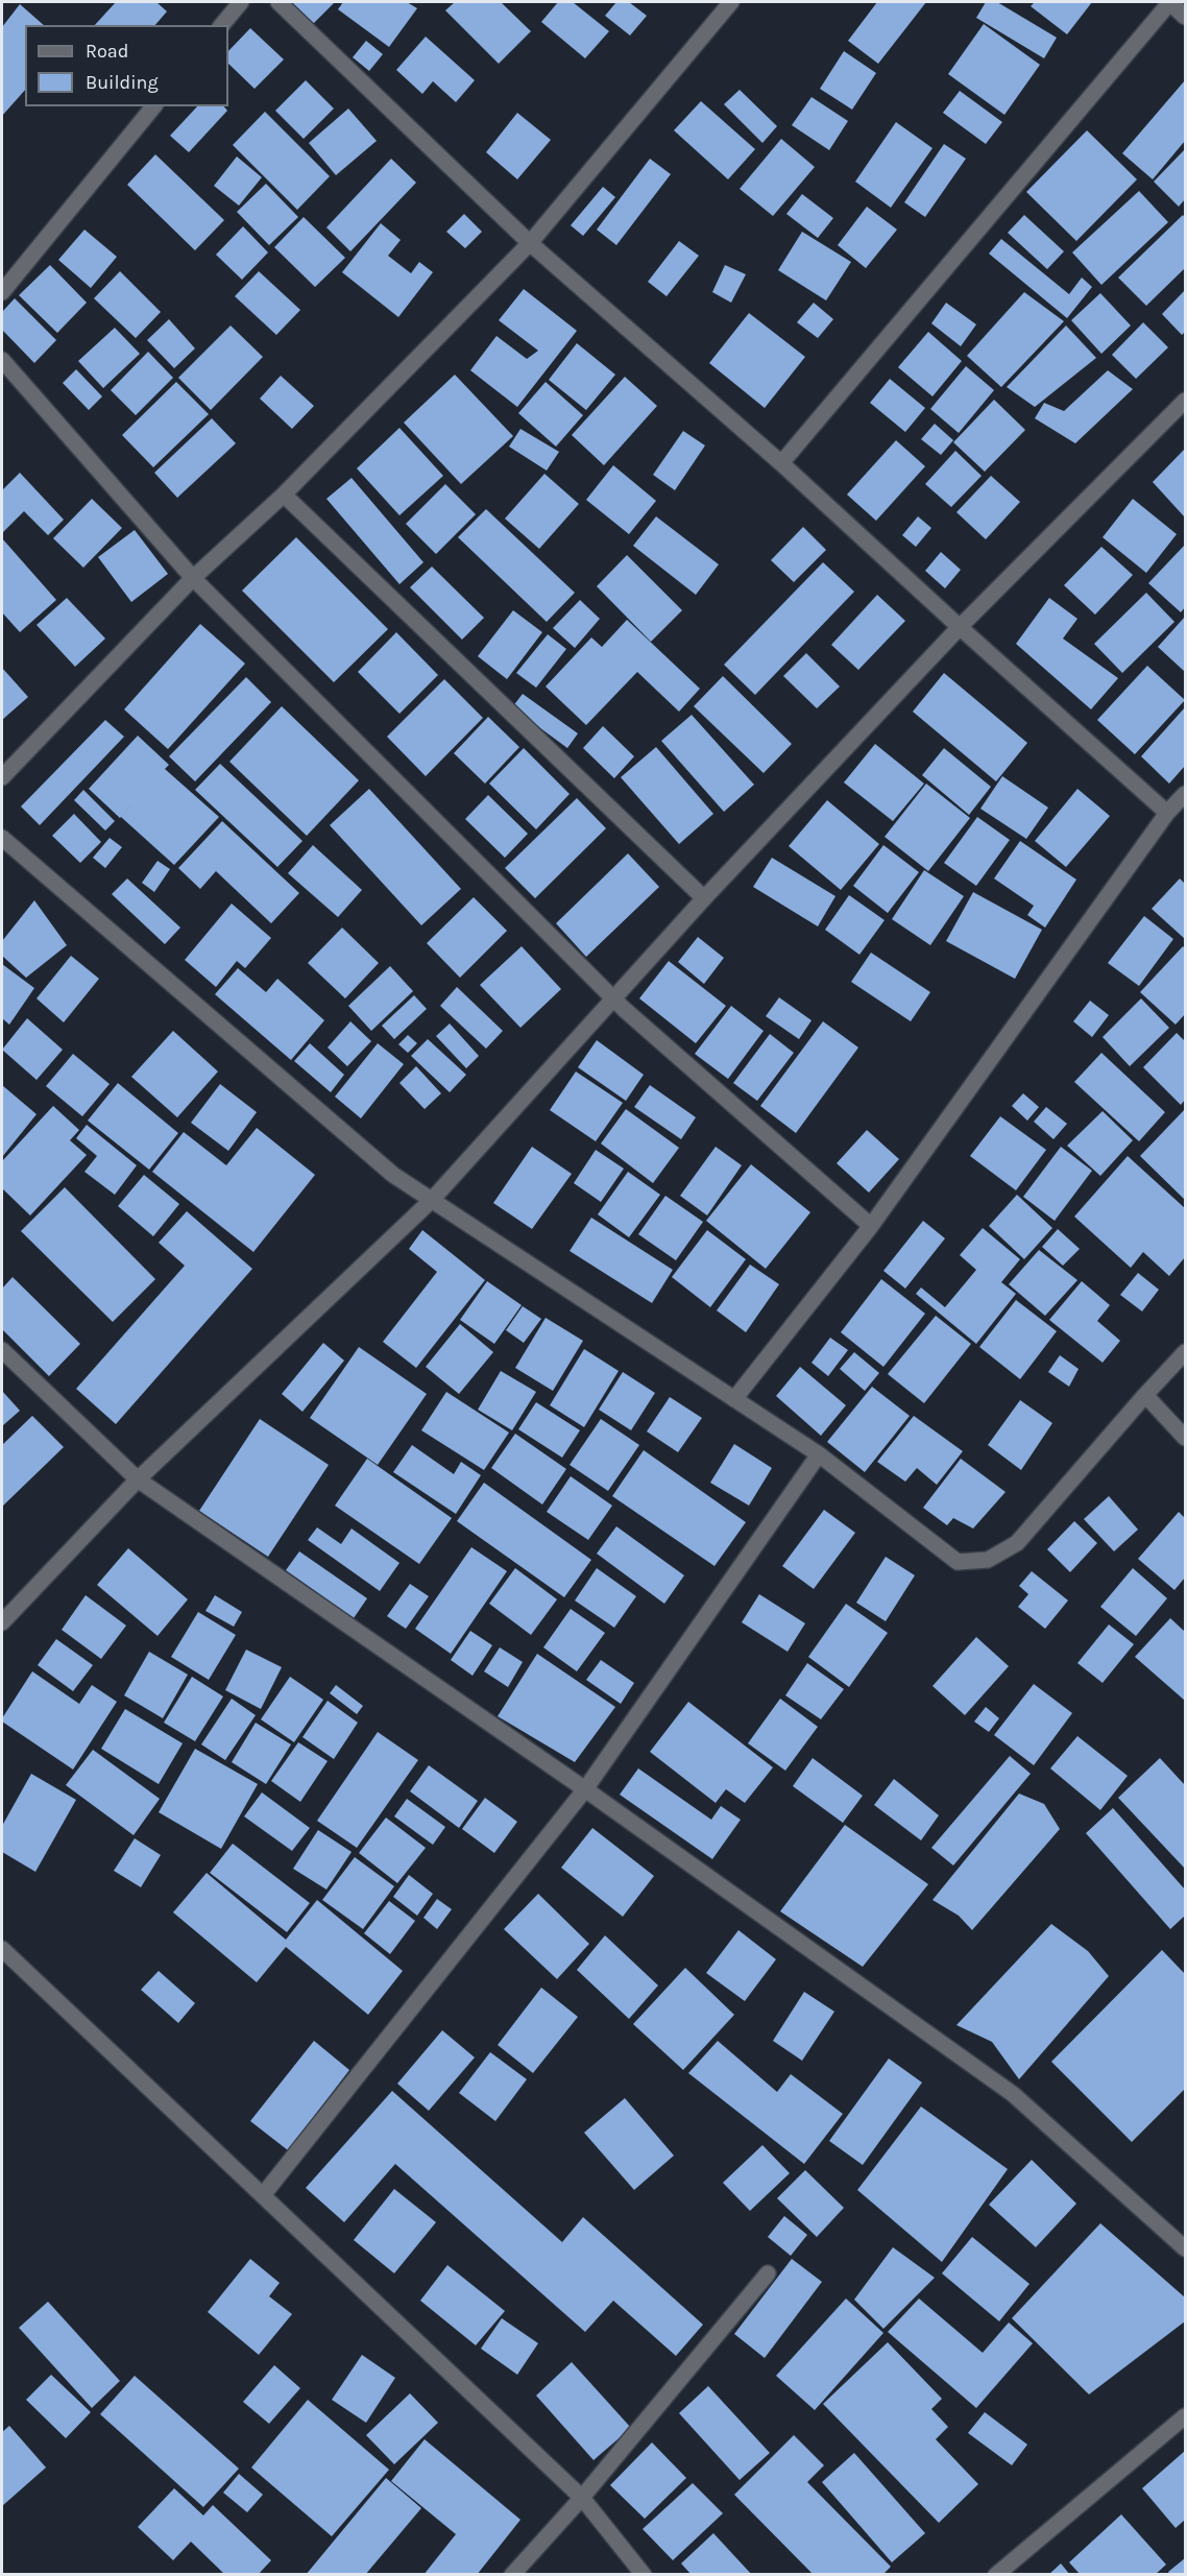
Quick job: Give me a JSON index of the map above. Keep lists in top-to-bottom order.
{
  "legend": ["Road", "Building"]
}
